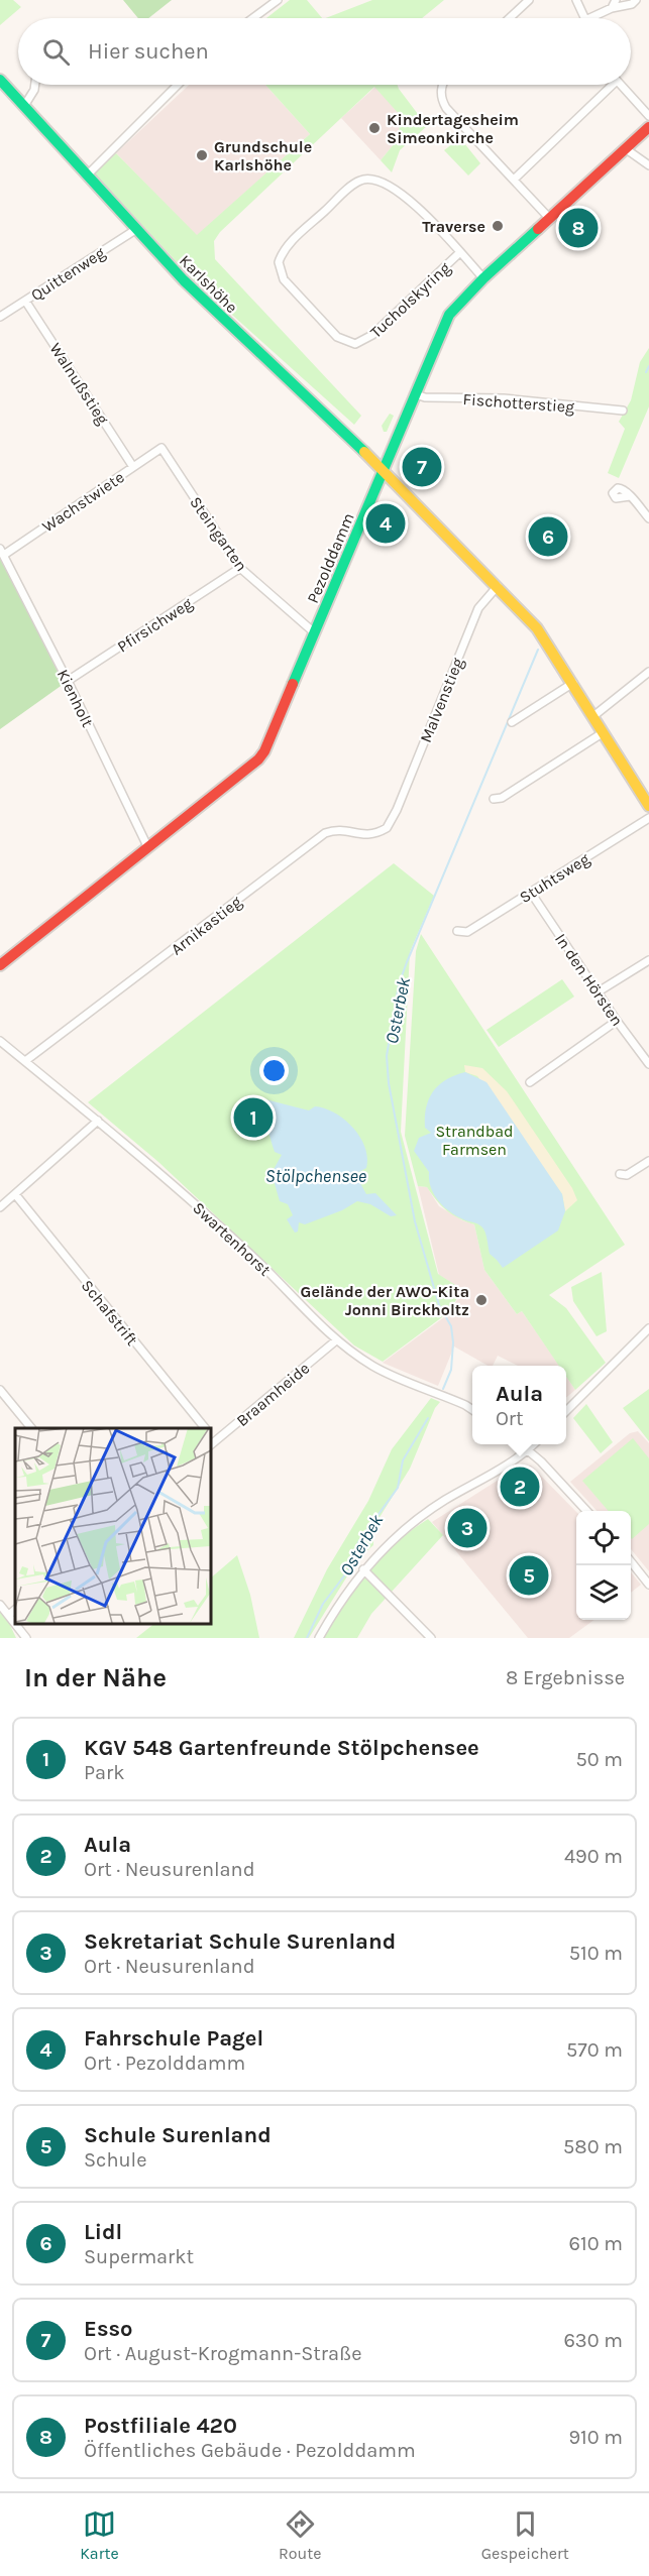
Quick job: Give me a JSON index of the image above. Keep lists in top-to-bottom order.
{
  "streets": {
    "street": [
      "Quittenweg",
      "Karlshöhe",
      "Tucholskyring",
      "Walnußstieg",
      "Fischotterstieg",
      "Wachstwiete",
      "Steingarten",
      "Pezolddamm",
      "Pfirsichweg",
      "Kienholt",
      "Malvenstieg",
      "Stuhtsweg",
      "Arnikastieg",
      "In den Hörsten",
      "Swartenhorst",
      "Schafstrift",
      "Braamheide"
    ]
  },
  "crossings": [
    ["Quittenweg", "Karlshöhe"],
    ["Quittenweg", "Walnußstieg"],
    ["Karlshöhe", "Pezolddamm"],
    ["Karlshöhe", "Malvenstieg"],
    ["Tucholskyring", "Pezolddamm"],
    ["Walnußstieg", "Wachstwiete"],
    ["Fischotterstieg", "Pezolddamm"],
    ["Wachstwiete", "Steingarten"],
    ["Wachstwiete", "Kienholt"],
    ["Steingarten", "Pezolddamm"],
    ["Steingarten", "Pfirsichweg"],
    ["Pezolddamm", "Kienholt"],
    ["Pfirsichweg", "Kienholt"],
    ["Malvenstieg", "Arnikastieg"],
    ["Stuhtsweg", "In den Hörsten"],
    ["Arnikastieg", "Swartenhorst"],
    ["Swartenhorst", "Braamheide"],
    ["Schafstrift", "Braamheide"]
  ],
  "water": ["Osterbek", "Stölpchensee"],
  "parks": ["Strandbad Farmsen"],
  "places": [
    "Kindertagesheim Simeonkirche",
    "Grundschule Karlshöhe",
    "Traverse",
    "Gelände der AWO-Kita Jonni Birckholtz"
  ],
  "page": {
    "search": "Hier suchen",
    "pins": [
      "8",
      "7",
      "4",
      "6",
      "1",
      "2",
      "3",
      "5"
    ],
    "popup": ["Aula", "Ort"],
    "heading": ["In der Nähe", "8 Ergebnisse"],
    "list": [
      {
        "mark": "1",
        "name": "KGV 548 Gartenfreunde Stölpchensee",
        "note": "Park",
        "value": "50 m"
      },
      {
        "mark": "2",
        "name": "Aula",
        "note": "Ort · Neusurenland",
        "value": "490 m"
      },
      {
        "mark": "3",
        "name": "Sekretariat Schule Surenland",
        "note": "Ort · Neusurenland",
        "value": "510 m"
      },
      {
        "mark": "4",
        "name": "Fahrschule Pagel",
        "note": "Ort · Pezolddamm",
        "value": "570 m"
      },
      {
        "mark": "5",
        "name": "Schule Surenland",
        "note": "Schule",
        "value": "580 m"
      },
      {
        "mark": "6",
        "name": "Lidl",
        "note": "Supermarkt",
        "value": "610 m"
      },
      {
        "mark": "7",
        "name": "Esso",
        "note": "Ort · August-Krogmann-Straße",
        "value": "630 m"
      },
      {
        "mark": "8",
        "name": "Postfiliale 420",
        "note": "Öffentliches Gebäude · Pezolddamm",
        "value": "910 m"
      }
    ],
    "nav": ["Karte", "Route", "Gespeichert"]
  }
}
